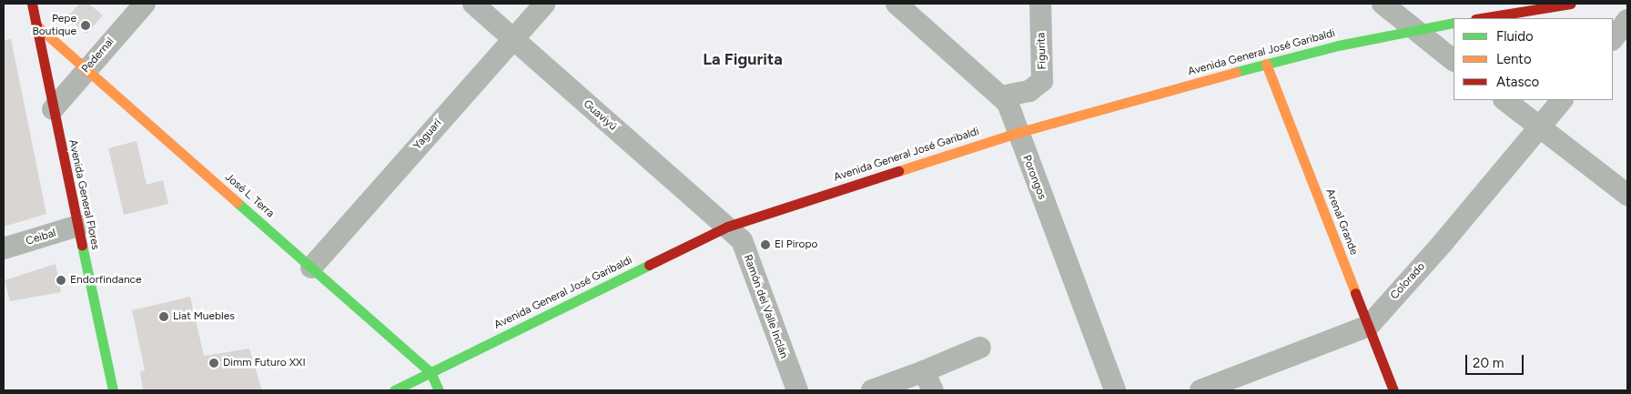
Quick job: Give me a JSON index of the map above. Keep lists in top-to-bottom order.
{
  "streets": {
    "street": [
      "Figurita",
      "Avenida General José Garibaldi",
      "Pedernal",
      "Guaviyú",
      "Yaguarí",
      "Porongos",
      "Avenida General Flores",
      "José L. Terra",
      "Arenal Grande",
      "Ceibal",
      "Colorado",
      "Ramón del Valle Inclán"
    ]
  },
  "crossings": [
    ["Figurita", "Porongos"],
    ["Avenida General José Garibaldi", "Guaviyú"],
    ["Avenida General José Garibaldi", "Porongos"],
    ["Avenida General José Garibaldi", "José L. Terra"],
    ["Avenida General José Garibaldi", "Arenal Grande"],
    ["Avenida General José Garibaldi", "Ramón del Valle Inclán"],
    ["Pedernal", "Avenida General Flores"],
    ["Pedernal", "José L. Terra"],
    ["Guaviyú", "Yaguarí"],
    ["Guaviyú", "Ramón del Valle Inclán"],
    ["Yaguarí", "José L. Terra"],
    ["Avenida General Flores", "José L. Terra"],
    ["Avenida General Flores", "Ceibal"],
    ["Arenal Grande", "Colorado"]
  ],
  "districts": ["La Figurita"],
  "places": [
    "Pepe Boutique",
    "El Piropo",
    "Endorfindance",
    "Liat Muebles",
    "Dimm Futuro XXI"
  ],
  "legend": ["Fluido", "Lento", "Atasco"],
  "scale_bar": "20 m"
}
